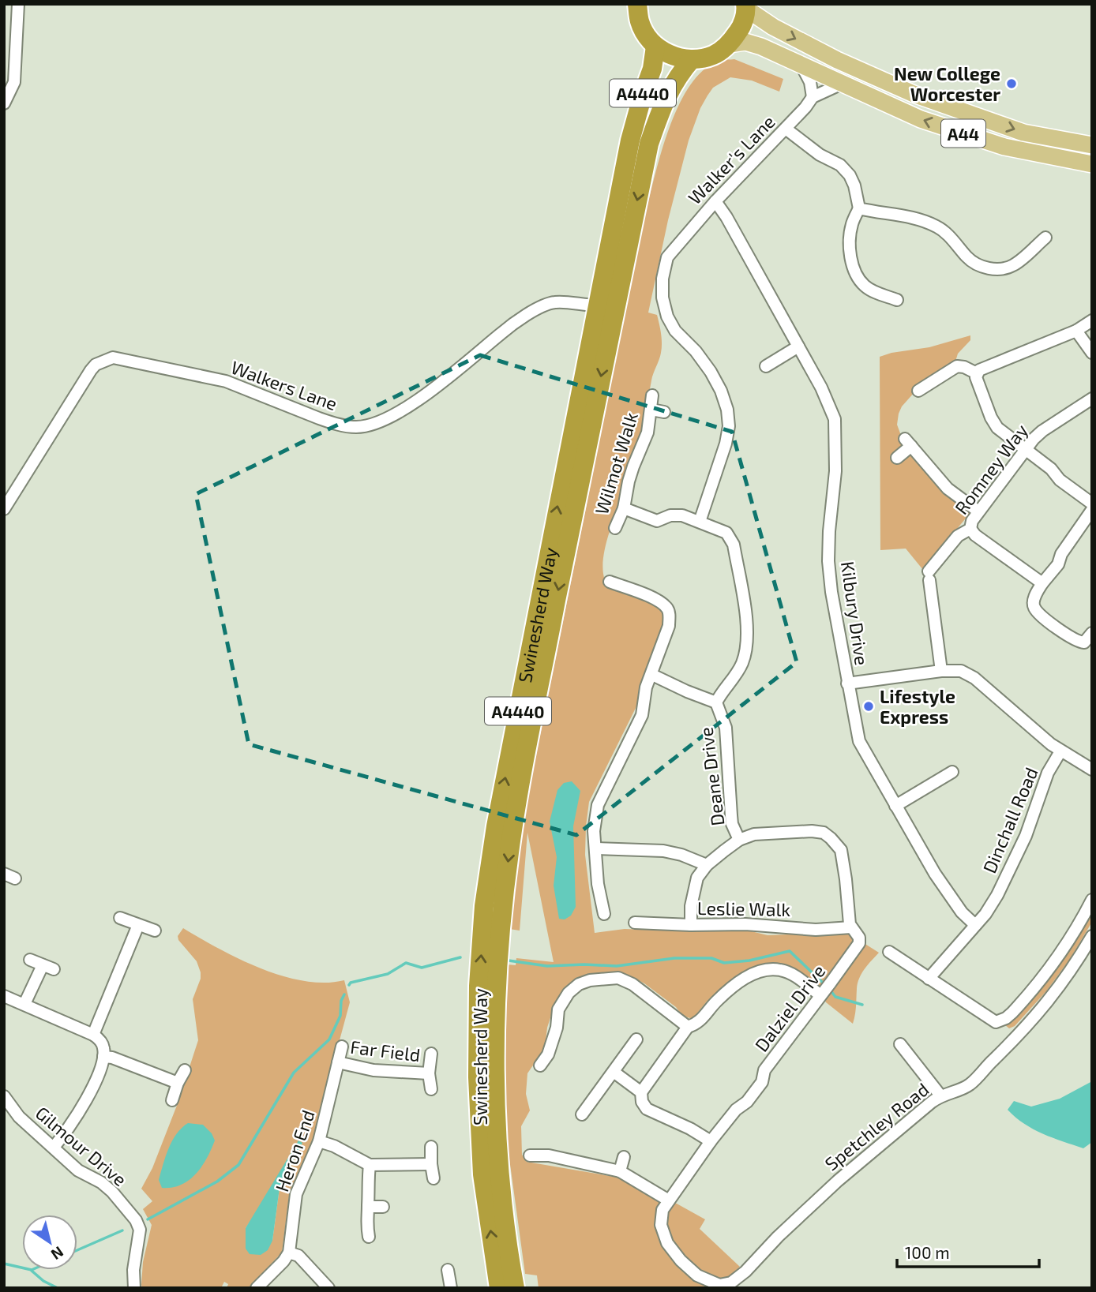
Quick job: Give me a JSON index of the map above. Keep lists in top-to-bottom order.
{
  "streets": {
    "highway": ["A4440", "Swinesherd Way"],
    "main road": ["A44"],
    "street": [
      "Walker's Lane",
      "Walkers Lane",
      "Wilmot Walk",
      "Romney Way",
      "Kilbury Drive",
      "Deane Drive",
      "Dinchall Road",
      "Leslie Walk",
      "Dalziel Drive",
      "Far Field",
      "Spetchley Road",
      "Gilmour Drive",
      "Heron End"
    ]
  },
  "crossings": [
    ["A44", "Walker's Lane"],
    ["Walker's Lane", "Kilbury Drive"],
    ["Walker's Lane", "Deane Drive"],
    ["Walkers Lane", "Swinesherd Way"],
    ["Wilmot Walk", "Deane Drive"],
    ["Kilbury Drive", "Dinchall Road"],
    ["Deane Drive", "Dalziel Drive"],
    ["Leslie Walk", "Dalziel Drive"],
    ["Dalziel Drive", "Spetchley Road"],
    ["Far Field", "Heron End"]
  ],
  "places": ["New College Worcester", "Lifestyle Express"],
  "scale_bar": "100 m",
  "north": "bottom right"
}
